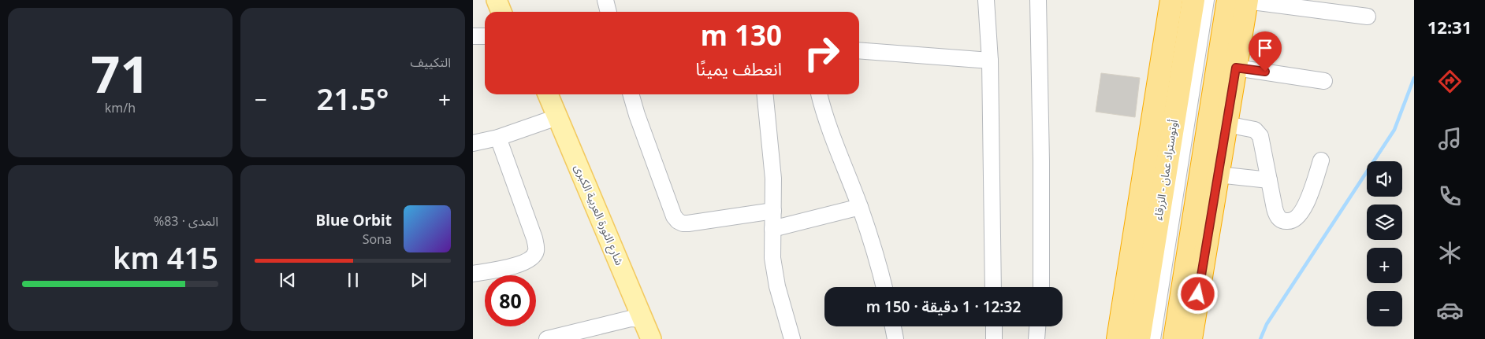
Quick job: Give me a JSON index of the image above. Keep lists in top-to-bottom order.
{
  "streets": {
    "highway": ["أوتوستراد عمان - الزرقاء"],
    "main road": ["شارع الثورة العربية الكبرى"]
  },
  "page": {
    "tabs": "12:31",
    "tile": [
      "التكييف",
      ["71", "km/h"],
      ["المدى · 83%", "415 km"]
    ],
    "turn": ["130 m", "انعطف يمينًا"],
    "heat": ["−", "21.5°", "+"],
    "map_buttons": ["+", "−"],
    "song": ["Blue Orbit", "Sona"],
    "limit": "80",
    "trip": "12:32 · 1 دقيقة · 150 m"
  }
}
